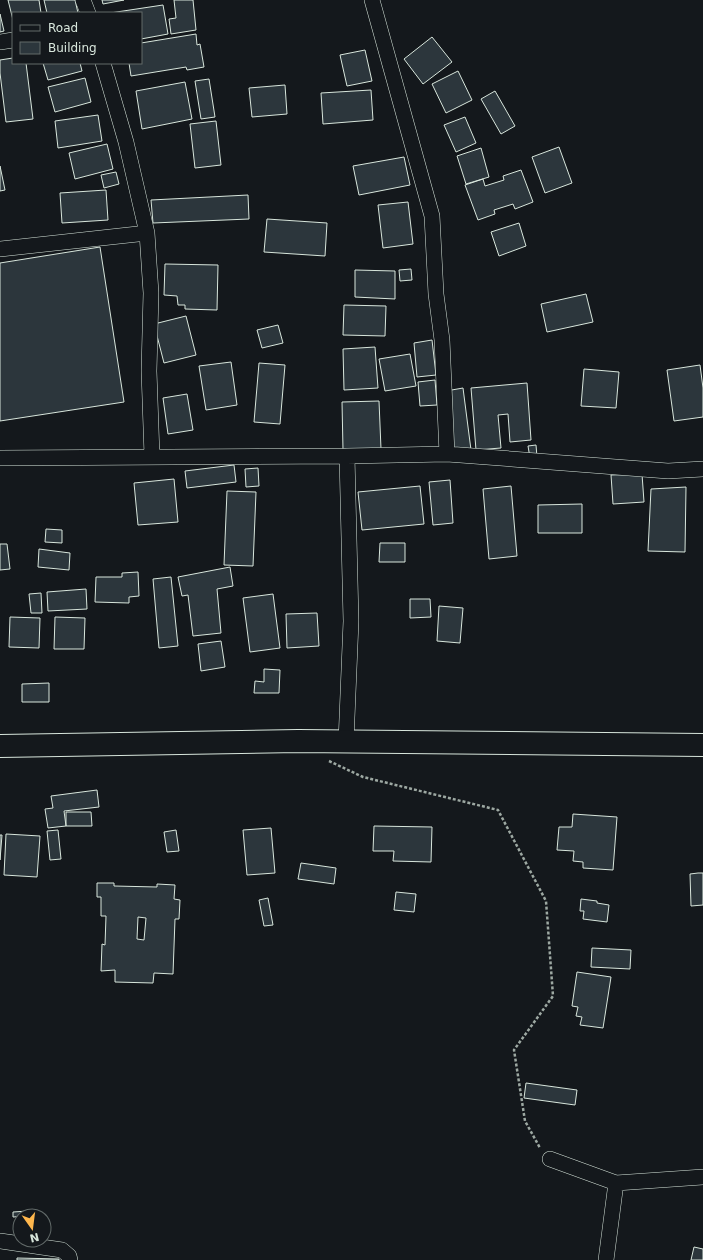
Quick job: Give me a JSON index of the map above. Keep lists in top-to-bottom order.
{
  "legend": ["Road", "Building"],
  "north": "bottom"
}
